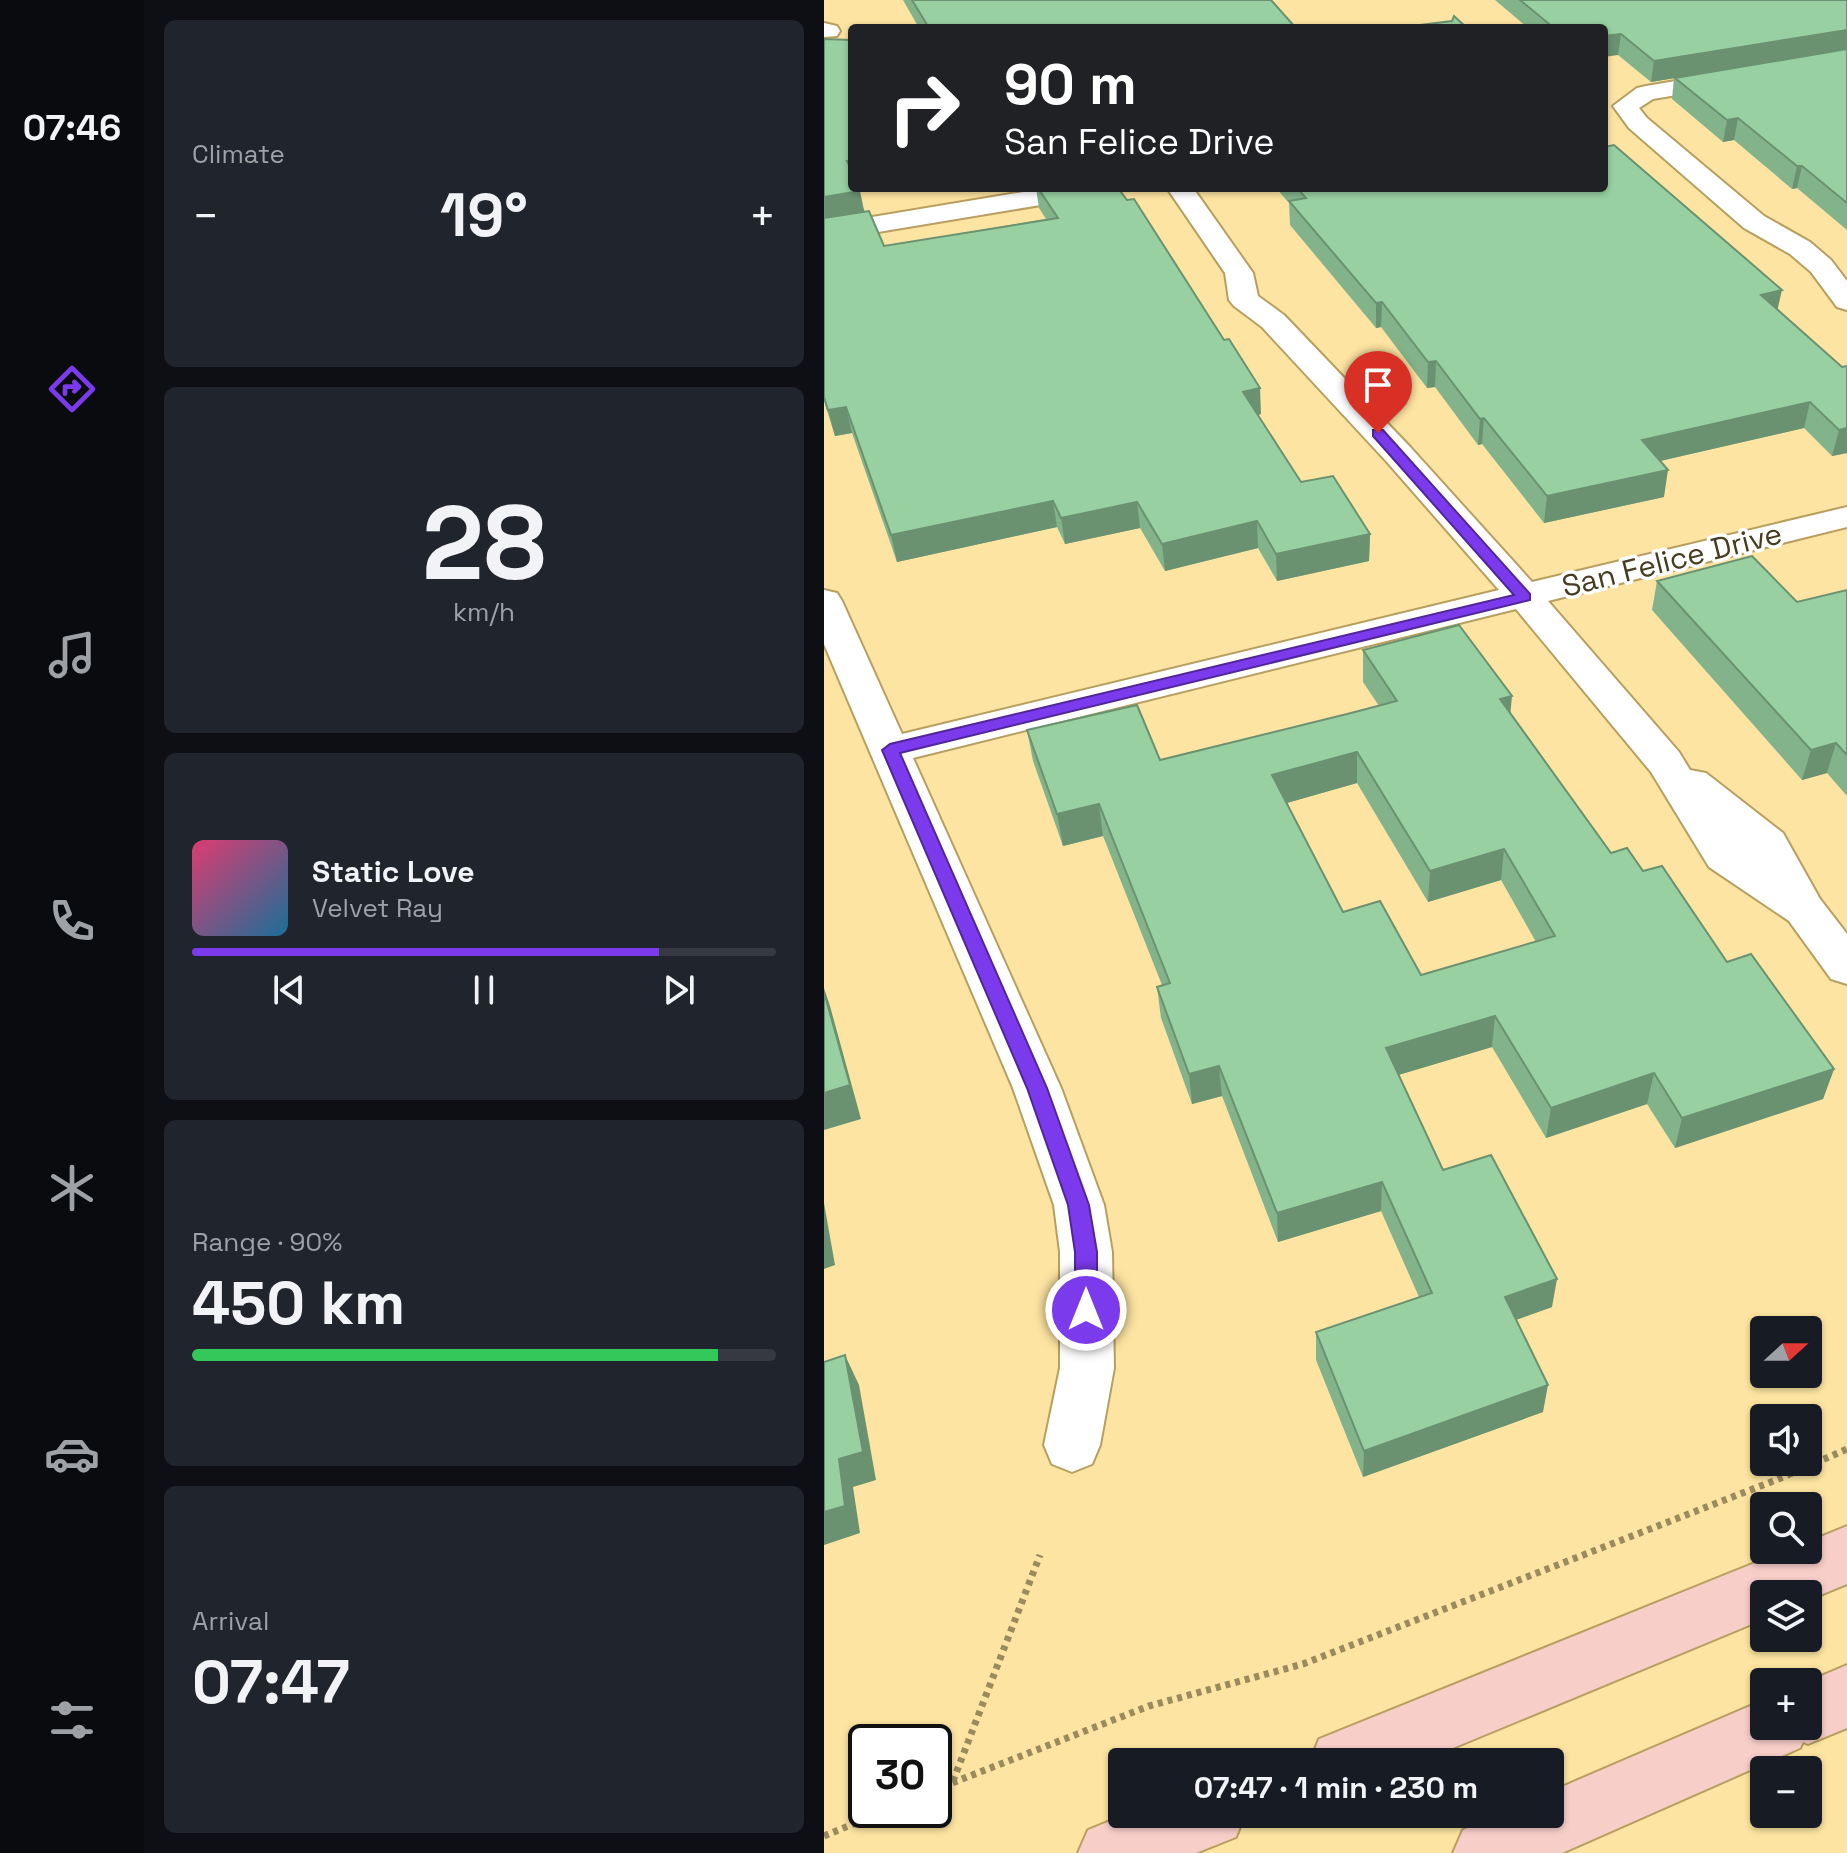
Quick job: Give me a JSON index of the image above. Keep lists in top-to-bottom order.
{
  "streets": {
    "street": ["San Felice Drive"]
  },
  "north": "right",
  "page": {
    "tabs": "07:46",
    "tile": [
      "Climate",
      ["28", "km/h"],
      ["Range · 90%", "450 km"],
      ["Arrival", "07:47"]
    ],
    "turn": ["90 m", "San Felice Drive"],
    "heat": ["−", "19°", "+"],
    "song": ["Static Love", "Velvet Ray"],
    "map_buttons": ["+", "−"],
    "limit": "30",
    "trip": "07:47 · 1 min · 230 m"
  }
}
